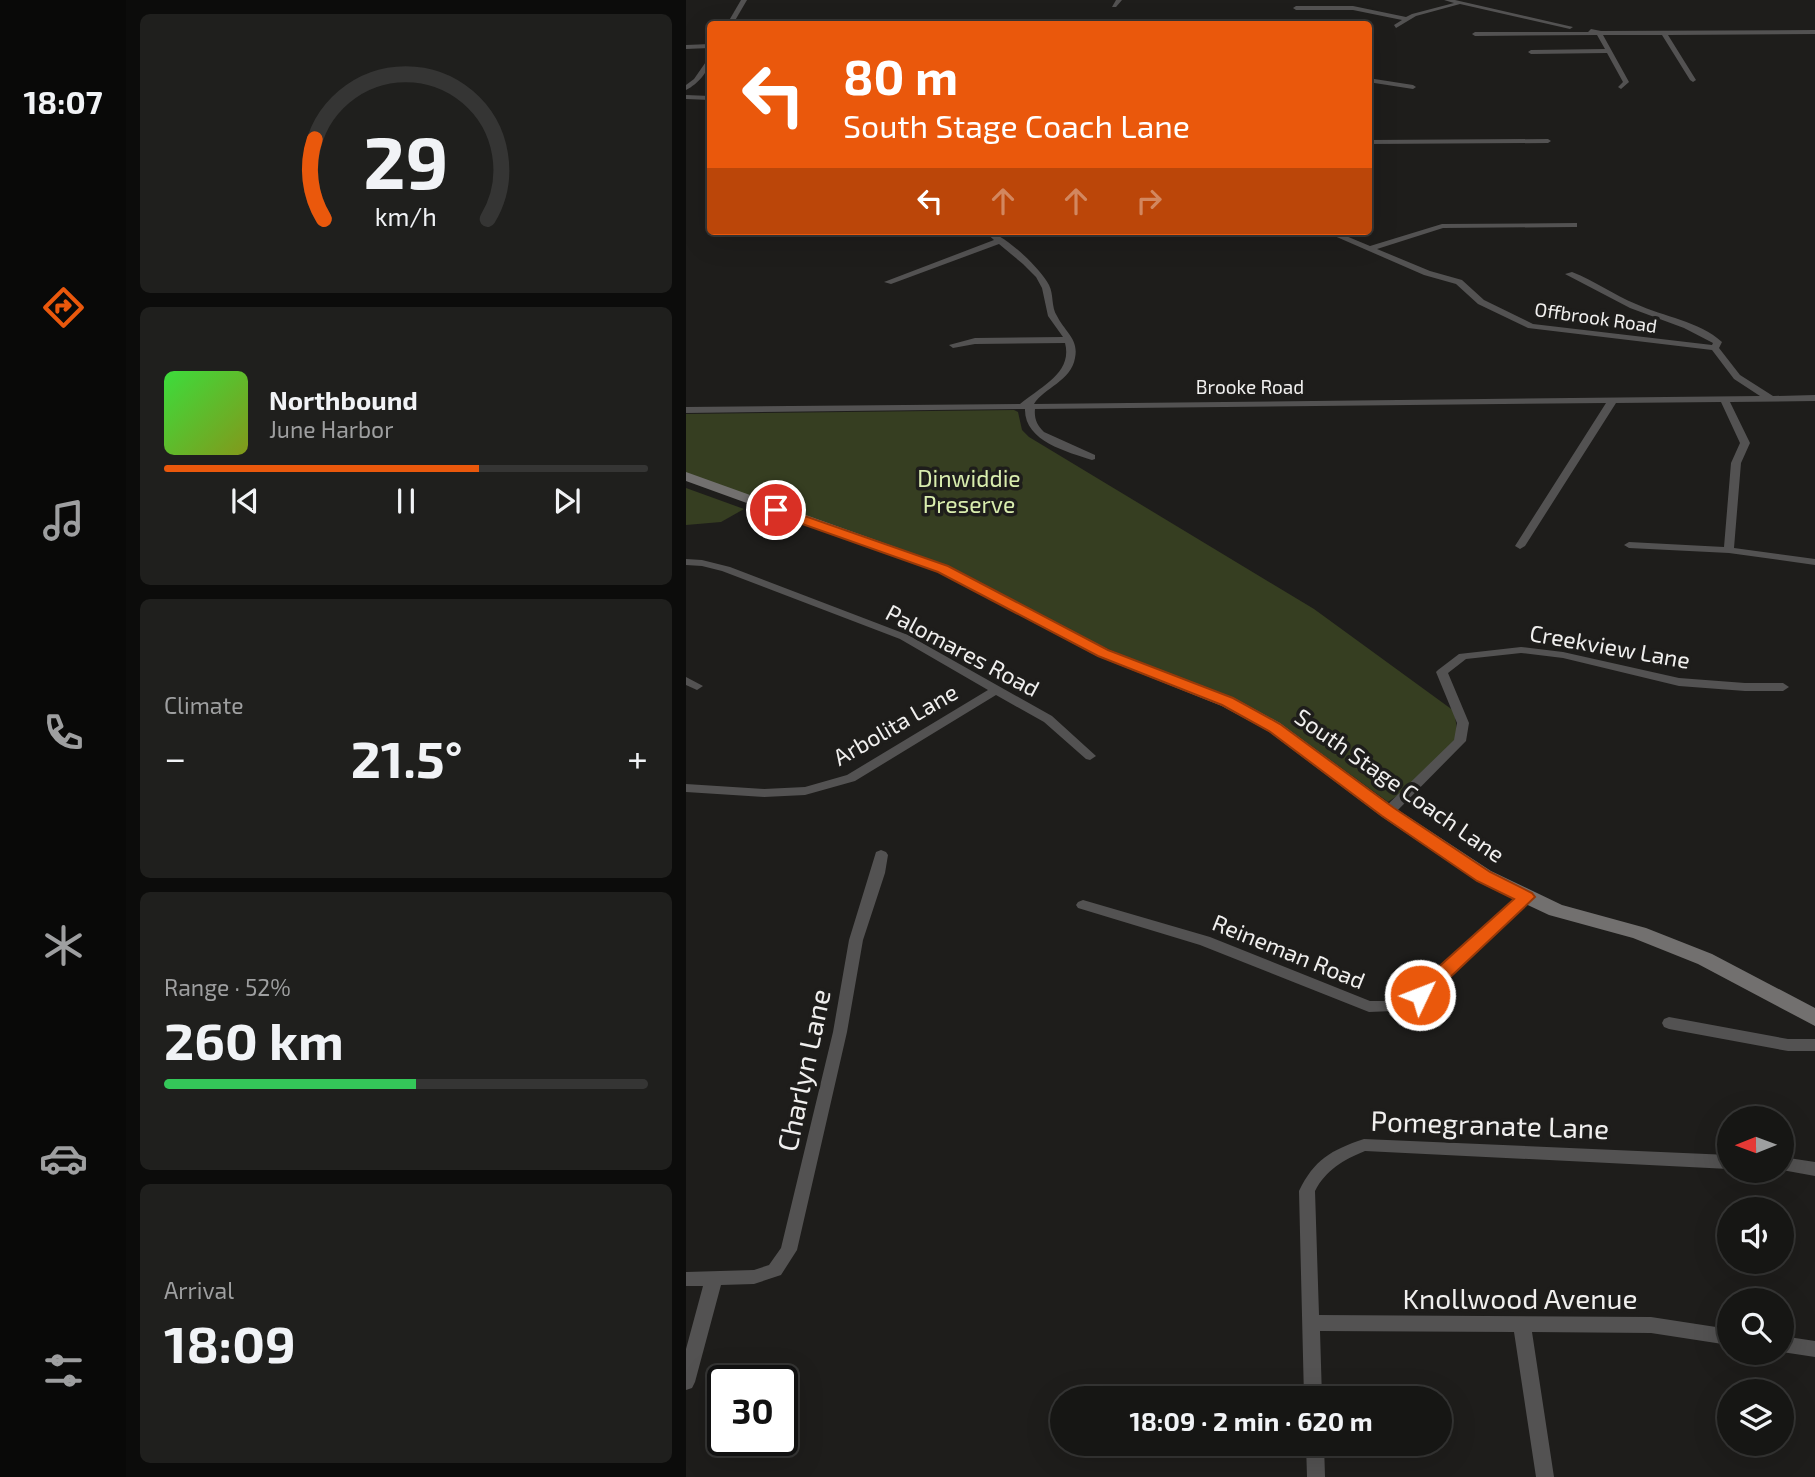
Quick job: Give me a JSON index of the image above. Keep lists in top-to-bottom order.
{
  "streets": {
    "main road": ["South Stage Coach Lane"],
    "street": [
      "Offbrook Road",
      "Brooke Road",
      "Creekview Lane",
      "Palomares Road",
      "Arbolita Lane",
      "Reineman Road",
      "Charlyn Lane",
      "Pomegranate Lane",
      "Knollwood Avenue"
    ]
  },
  "crossings": [
    ["Creekview Lane", "South Stage Coach Lane"],
    ["Palomares Road", "Arbolita Lane"],
    ["South Stage Coach Lane", "Reineman Road"],
    ["Pomegranate Lane", "Knollwood Avenue"]
  ],
  "parks": ["Dinwiddie Preserve"],
  "north": "left",
  "page": {
    "tabs": "18:07",
    "turn": ["80 m", "South Stage Coach Lane"],
    "song": ["Northbound", "June Harbor"],
    "tile": [
      "Climate",
      ["Range · 52%", "260 km"],
      ["Arrival", "18:09"]
    ],
    "heat": ["−", "21.5°", "+"],
    "limit": "30",
    "trip": "18:09 · 2 min · 620 m",
    "gauge": ["29", "km/h"]
  }
}
